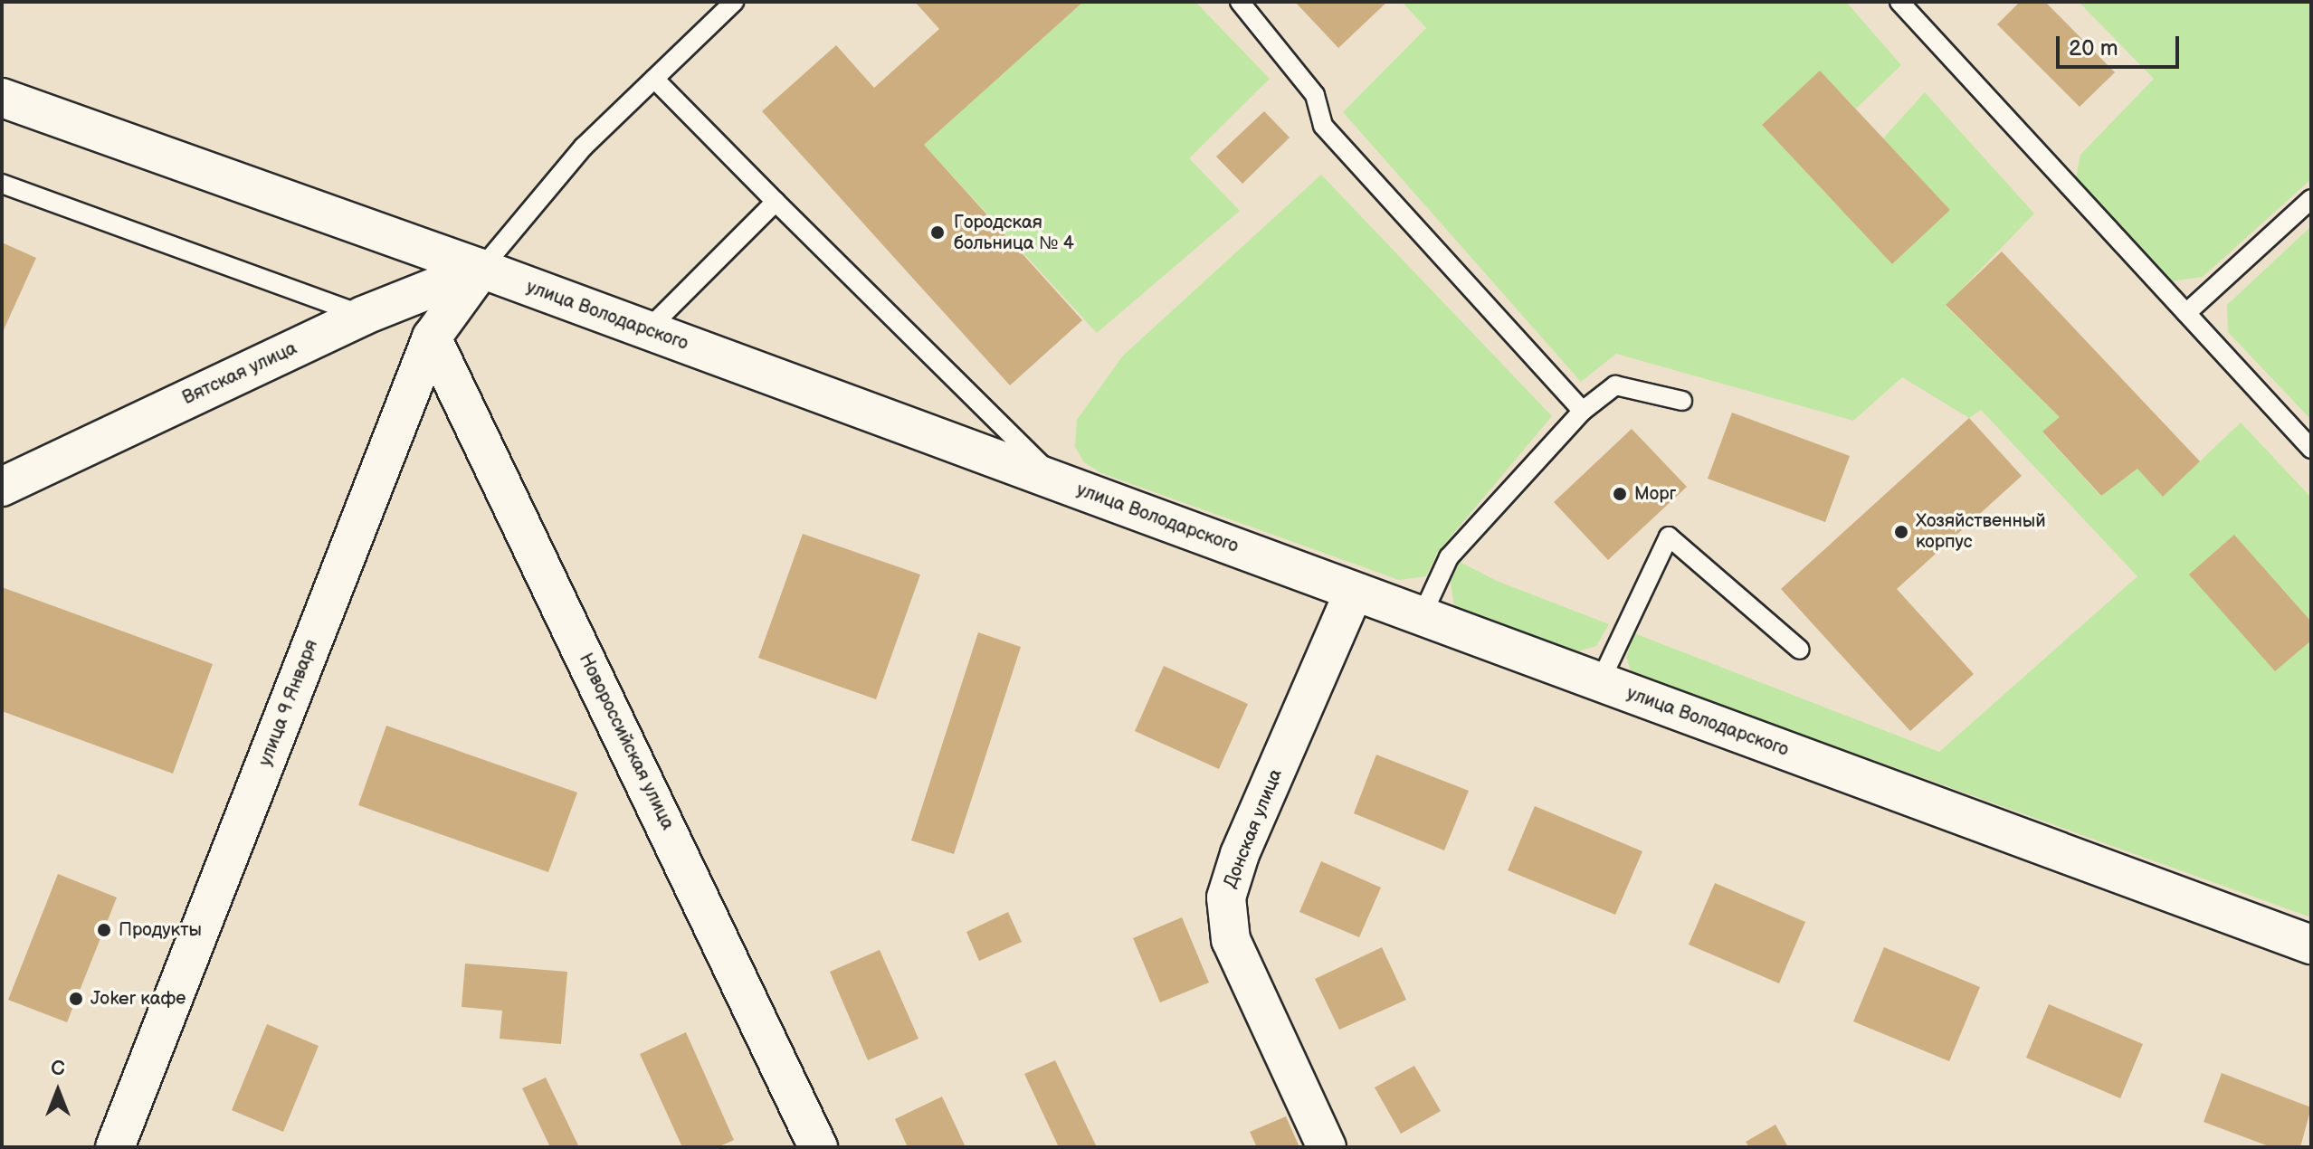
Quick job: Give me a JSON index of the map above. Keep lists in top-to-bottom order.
{
  "streets": {
    "street": [
      "улица Володарского",
      "Вятская улица",
      "улица 9 Января",
      "Новороссийская улица",
      "Донская улица"
    ]
  },
  "crossings": [
    ["улица Володарского", "Вятская улица"],
    ["улица Володарского", "улица 9 Января"],
    ["улица Володарского", "Донская улица"],
    ["Вятская улица", "улица 9 Января"],
    ["улица 9 Января", "Новороссийская улица"]
  ],
  "places": [
    "Городская больница № 4",
    "Морг",
    "Хозяйственный корпус",
    "Продукты",
    "Joker кафе"
  ],
  "scale_bar": "20 m",
  "north": "top"
}
